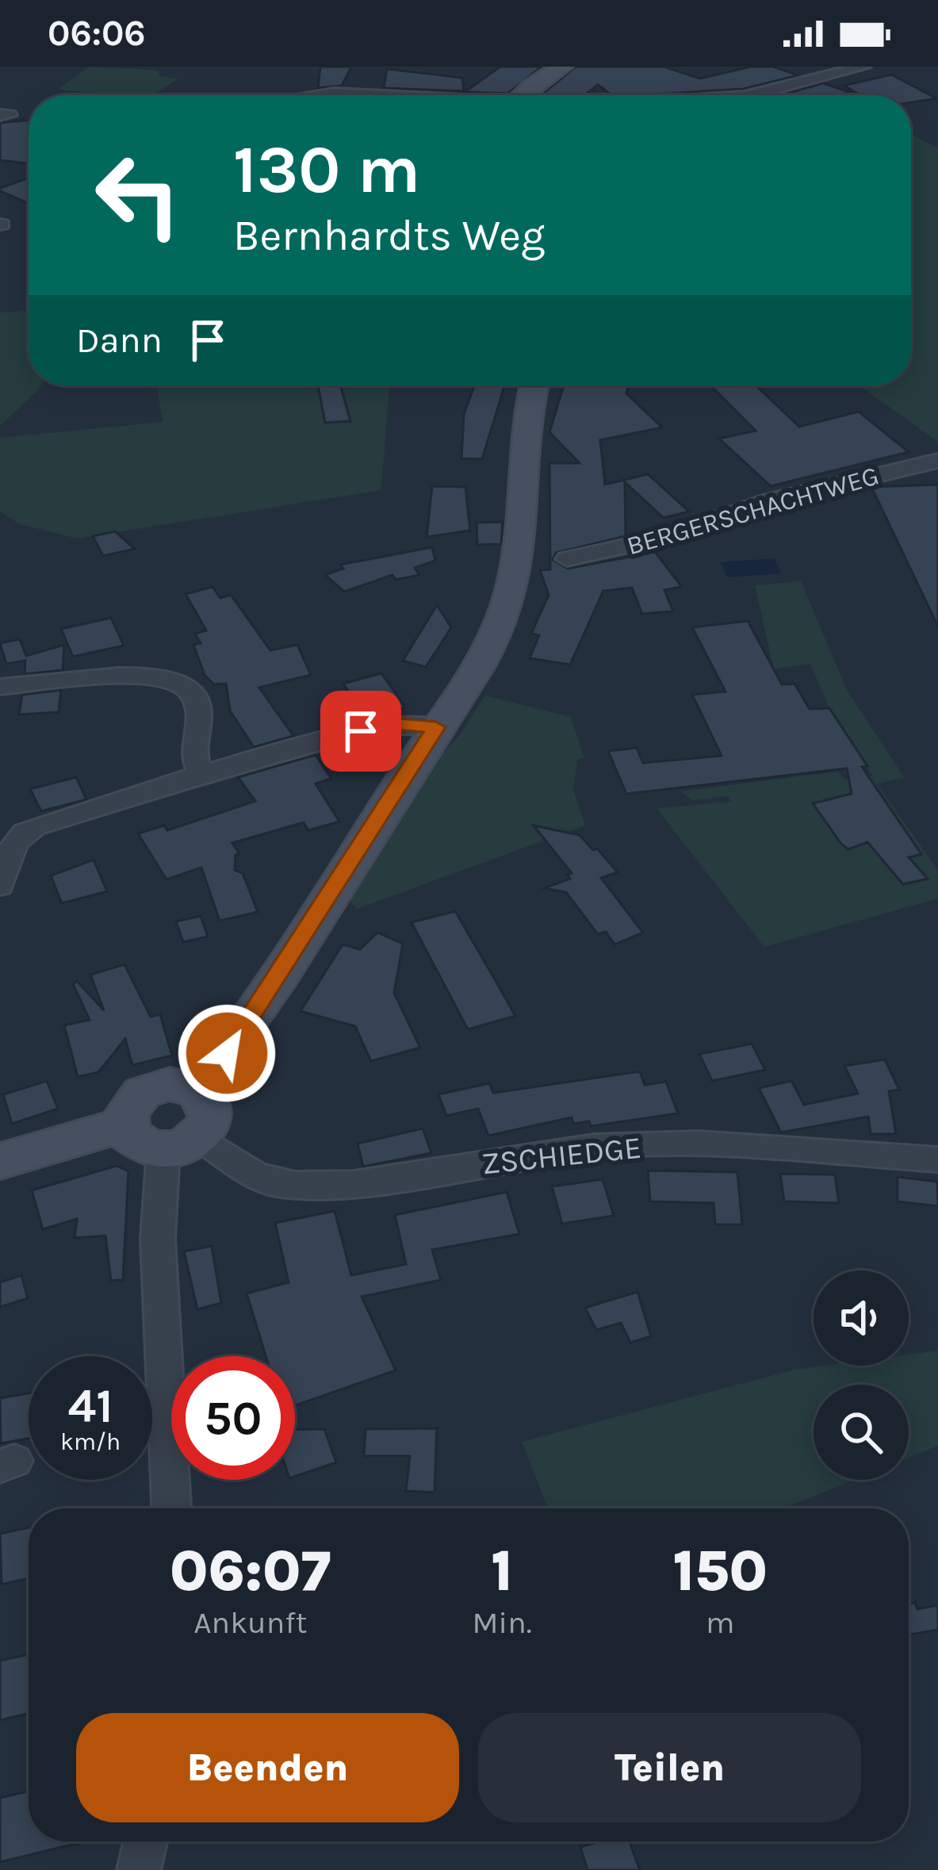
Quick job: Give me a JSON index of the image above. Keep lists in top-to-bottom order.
{
  "streets": {
    "street": ["BERGERSCHACHTWEG", "ZSCHIEDGE"]
  },
  "page": {
    "status": "06:06",
    "turn": ["130 m", "Bernhardts Weg"],
    "then": "Dann",
    "speed": "41 km/h",
    "limit": "50",
    "eta": [
      "06:07",
      "Ankunft",
      "1",
      "Min.",
      "150",
      "m"
    ],
    "buttons": ["Beenden", "Teilen"]
  }
}
